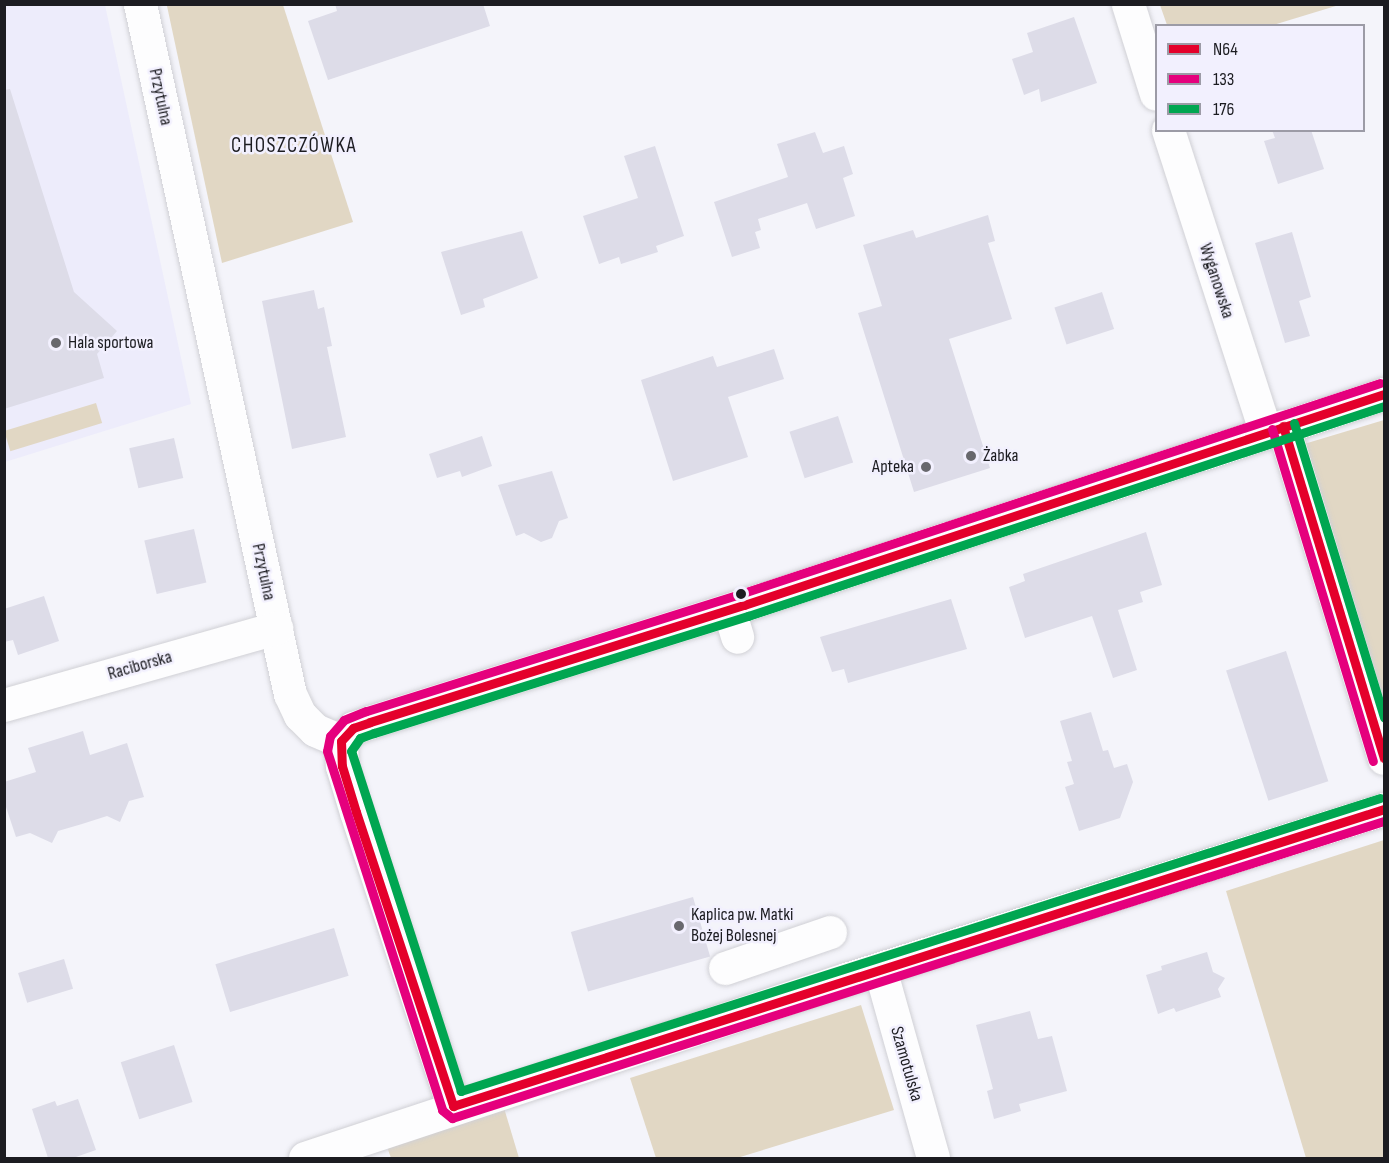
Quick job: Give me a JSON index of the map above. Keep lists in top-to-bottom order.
{
  "streets": {
    "street": [
      "Przytulna",
      "Wyganowska",
      "Raciborska",
      "Szamotulska"
    ]
  },
  "crossings": [
    ["Przytulna", "Raciborska"]
  ],
  "districts": ["CHOSZCZÓWKA"],
  "places": [
    "Hala sportowa",
    "Żabka",
    "Apteka",
    "Kaplica pw. Matki Bożej Bolesnej"
  ],
  "lines": ["transit line 133", "transit line N64", "transit line 176"],
  "legend": ["N64", "133", "176"]
}
